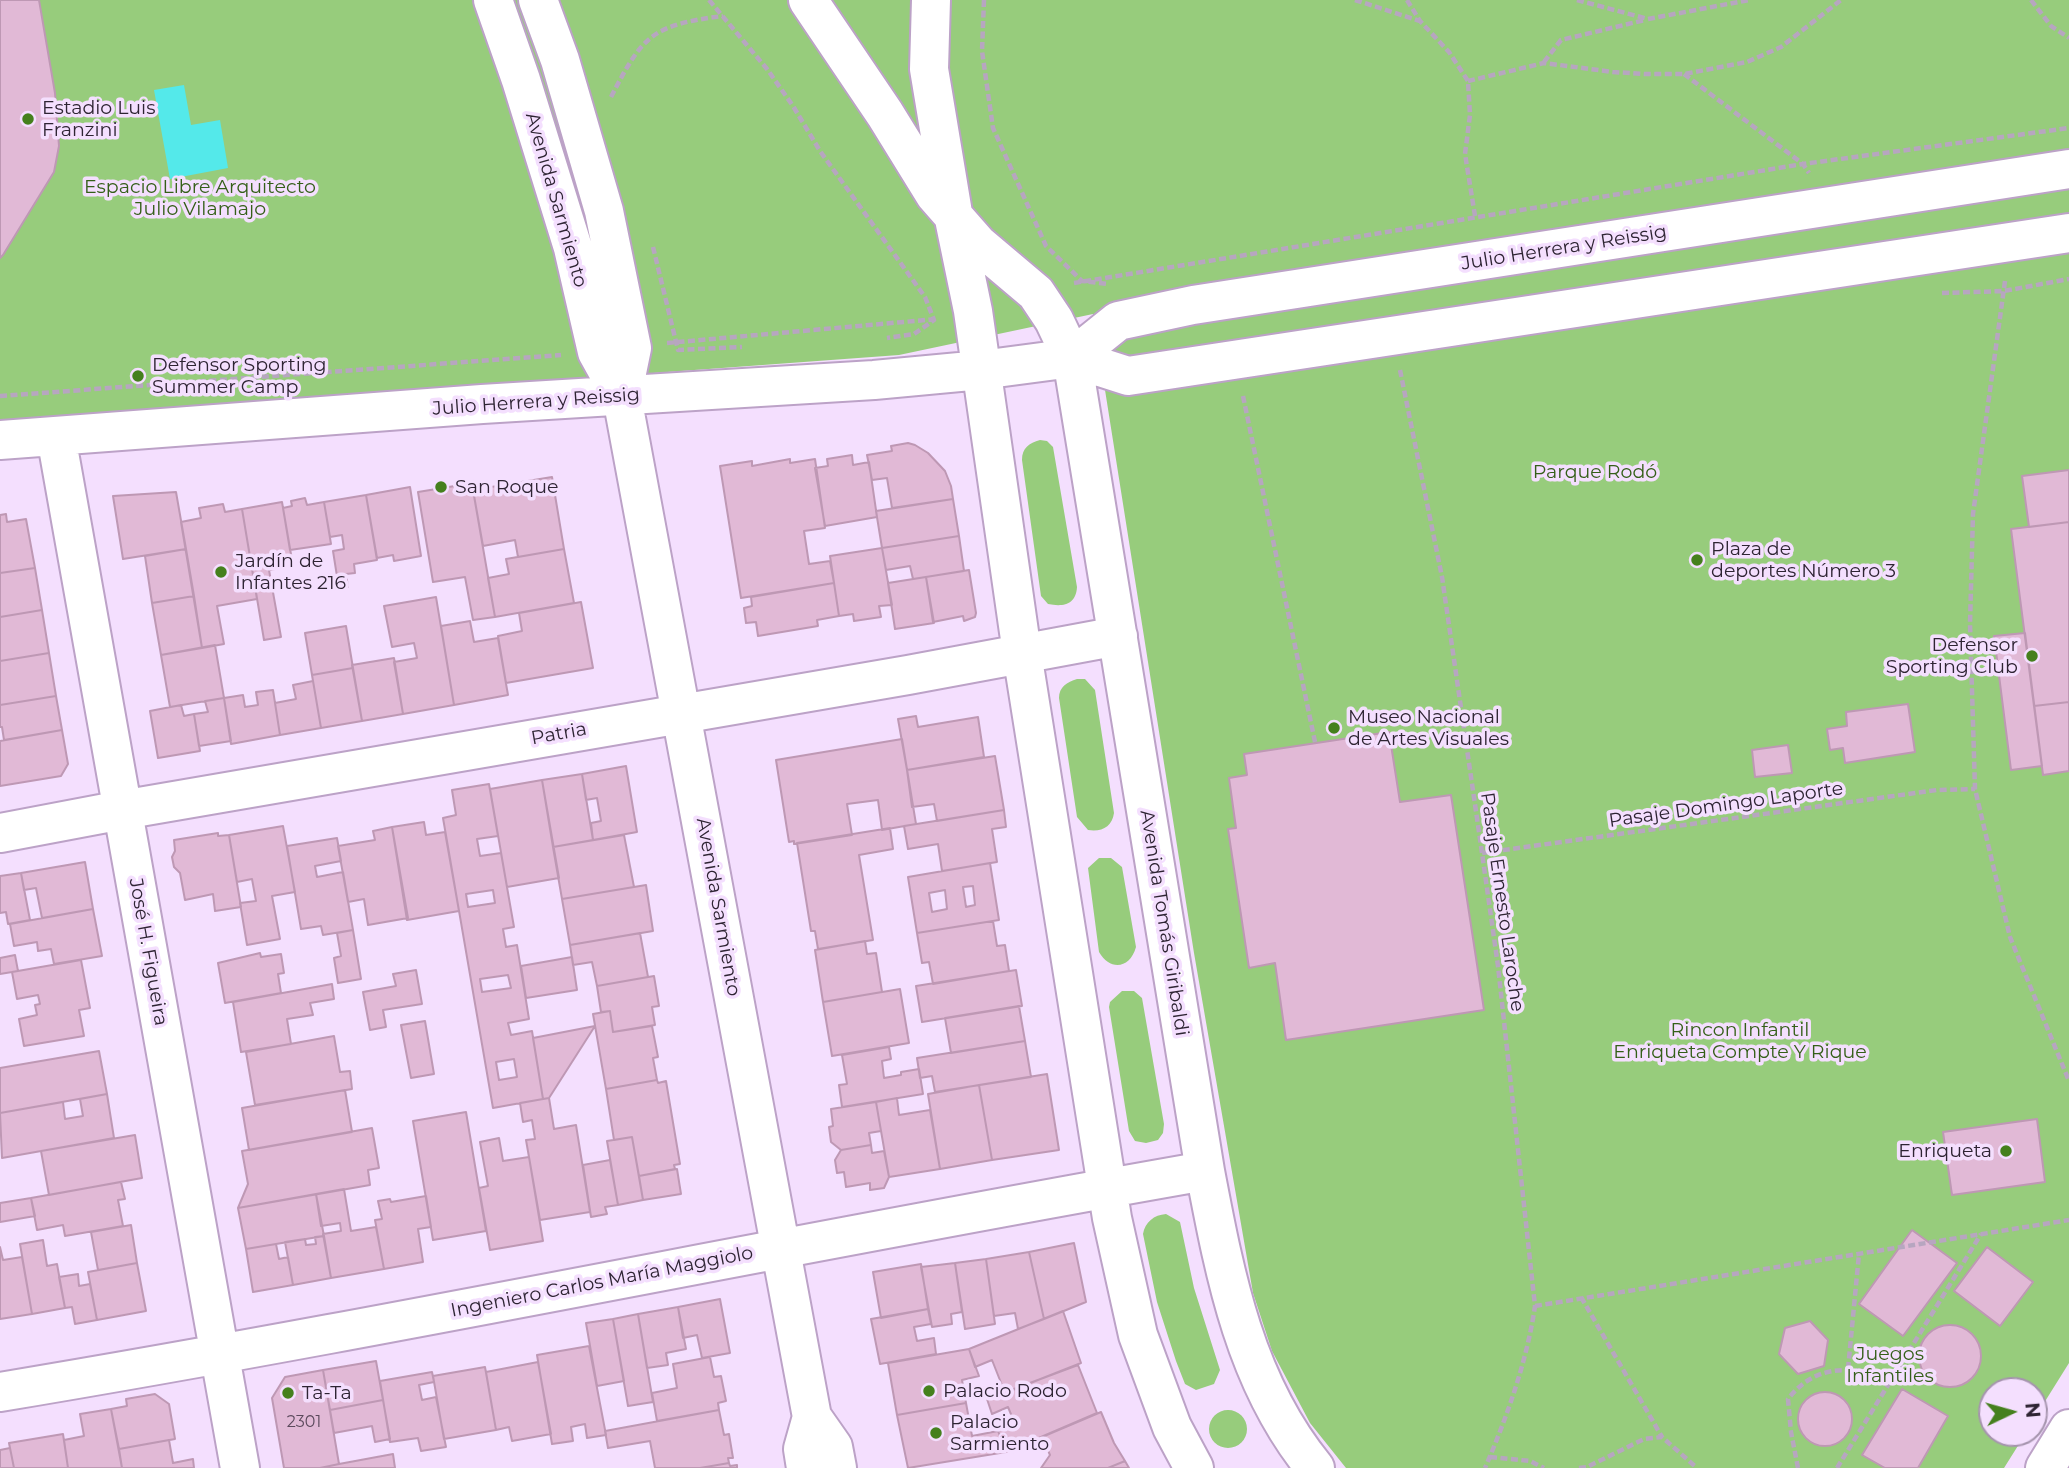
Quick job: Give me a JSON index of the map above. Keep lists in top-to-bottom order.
{
  "streets": {
    "street": [
      "Avenida Sarmiento",
      "Julio Herrera y Reissig",
      "Patria",
      "Avenida Tomás Giribaldi",
      "José H. Figueira",
      "Ingeniero Carlos María Maggiolo"
    ],
    "path": ["Pasaje Domingo Laporte", "Pasaje Ernesto Laroche"]
  },
  "crossings": [
    ["Avenida Sarmiento", "Julio Herrera y Reissig"],
    ["Avenida Sarmiento", "Patria"],
    ["Avenida Sarmiento", "Ingeniero Carlos María Maggiolo"],
    ["Julio Herrera y Reissig", "Pasaje Ernesto Laroche"],
    ["Julio Herrera y Reissig", "Avenida Tomás Giribaldi"],
    ["Julio Herrera y Reissig", "José H. Figueira"],
    ["Patria", "Avenida Tomás Giribaldi"],
    ["Patria", "José H. Figueira"],
    ["Pasaje Domingo Laporte", "Pasaje Ernesto Laroche"],
    ["Avenida Tomás Giribaldi", "Ingeniero Carlos María Maggiolo"],
    ["José H. Figueira", "Ingeniero Carlos María Maggiolo"]
  ],
  "parks": [
    "Espacio Libre Arquitecto Julio Vilamajo",
    "Parque Rodó",
    "Rincon Infantil Enriqueta Compte Y Rique",
    "Juegos Infantiles"
  ],
  "places": [
    "Estadio Luis Franzini",
    "Defensor Sporting Summer Camp",
    "San Roque",
    "Plaza de deportes Número 3",
    "Jardín de Infantes 216",
    "Defensor Sporting Club",
    "Museo Nacional de Artes Visuales",
    "Enriqueta",
    "Palacio Rodo",
    "Ta-Ta",
    "Palacio Sarmiento"
  ],
  "house_numbers": ["2301"],
  "north": "right"
}
